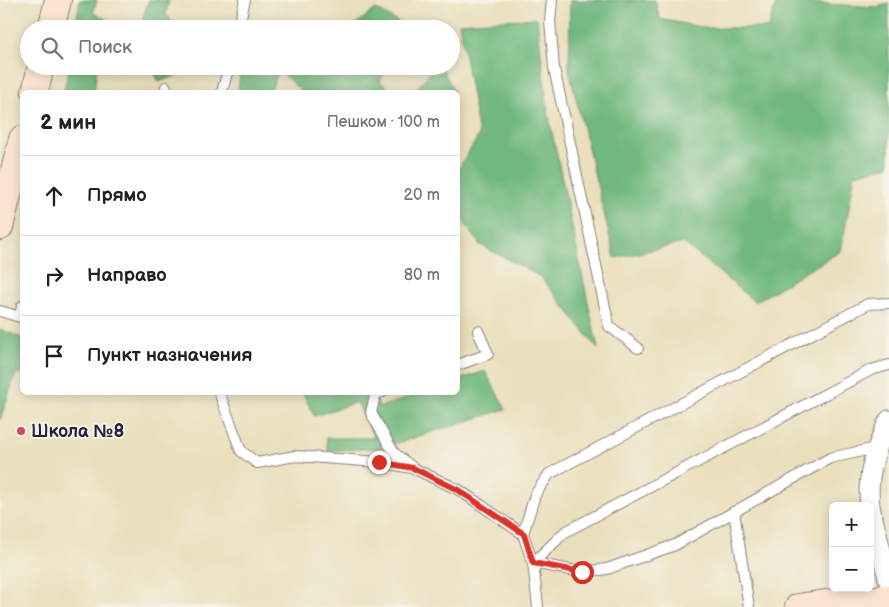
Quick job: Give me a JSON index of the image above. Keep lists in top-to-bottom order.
{
  "places": ["Школа №8"],
  "page": {
    "search": "Поиск",
    "heading": ["2 мин", "Пешком · 100 m"],
    "list": [
      ["Прямо", "20 m"],
      ["Направо", "80 m"],
      "Пункт назначения"
    ],
    "map_buttons": ["+", "−"]
  }
}
